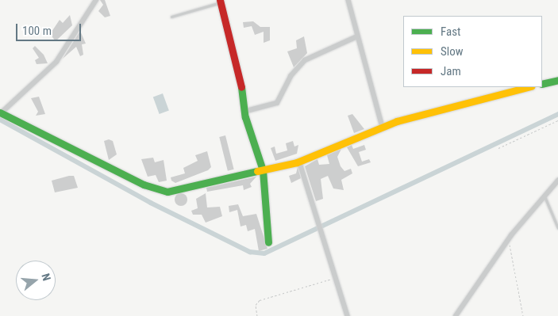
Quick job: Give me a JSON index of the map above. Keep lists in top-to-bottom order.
{
  "legend": ["Fast", "Slow", "Jam"],
  "scale_bar": "100 m",
  "north": "right"
}
